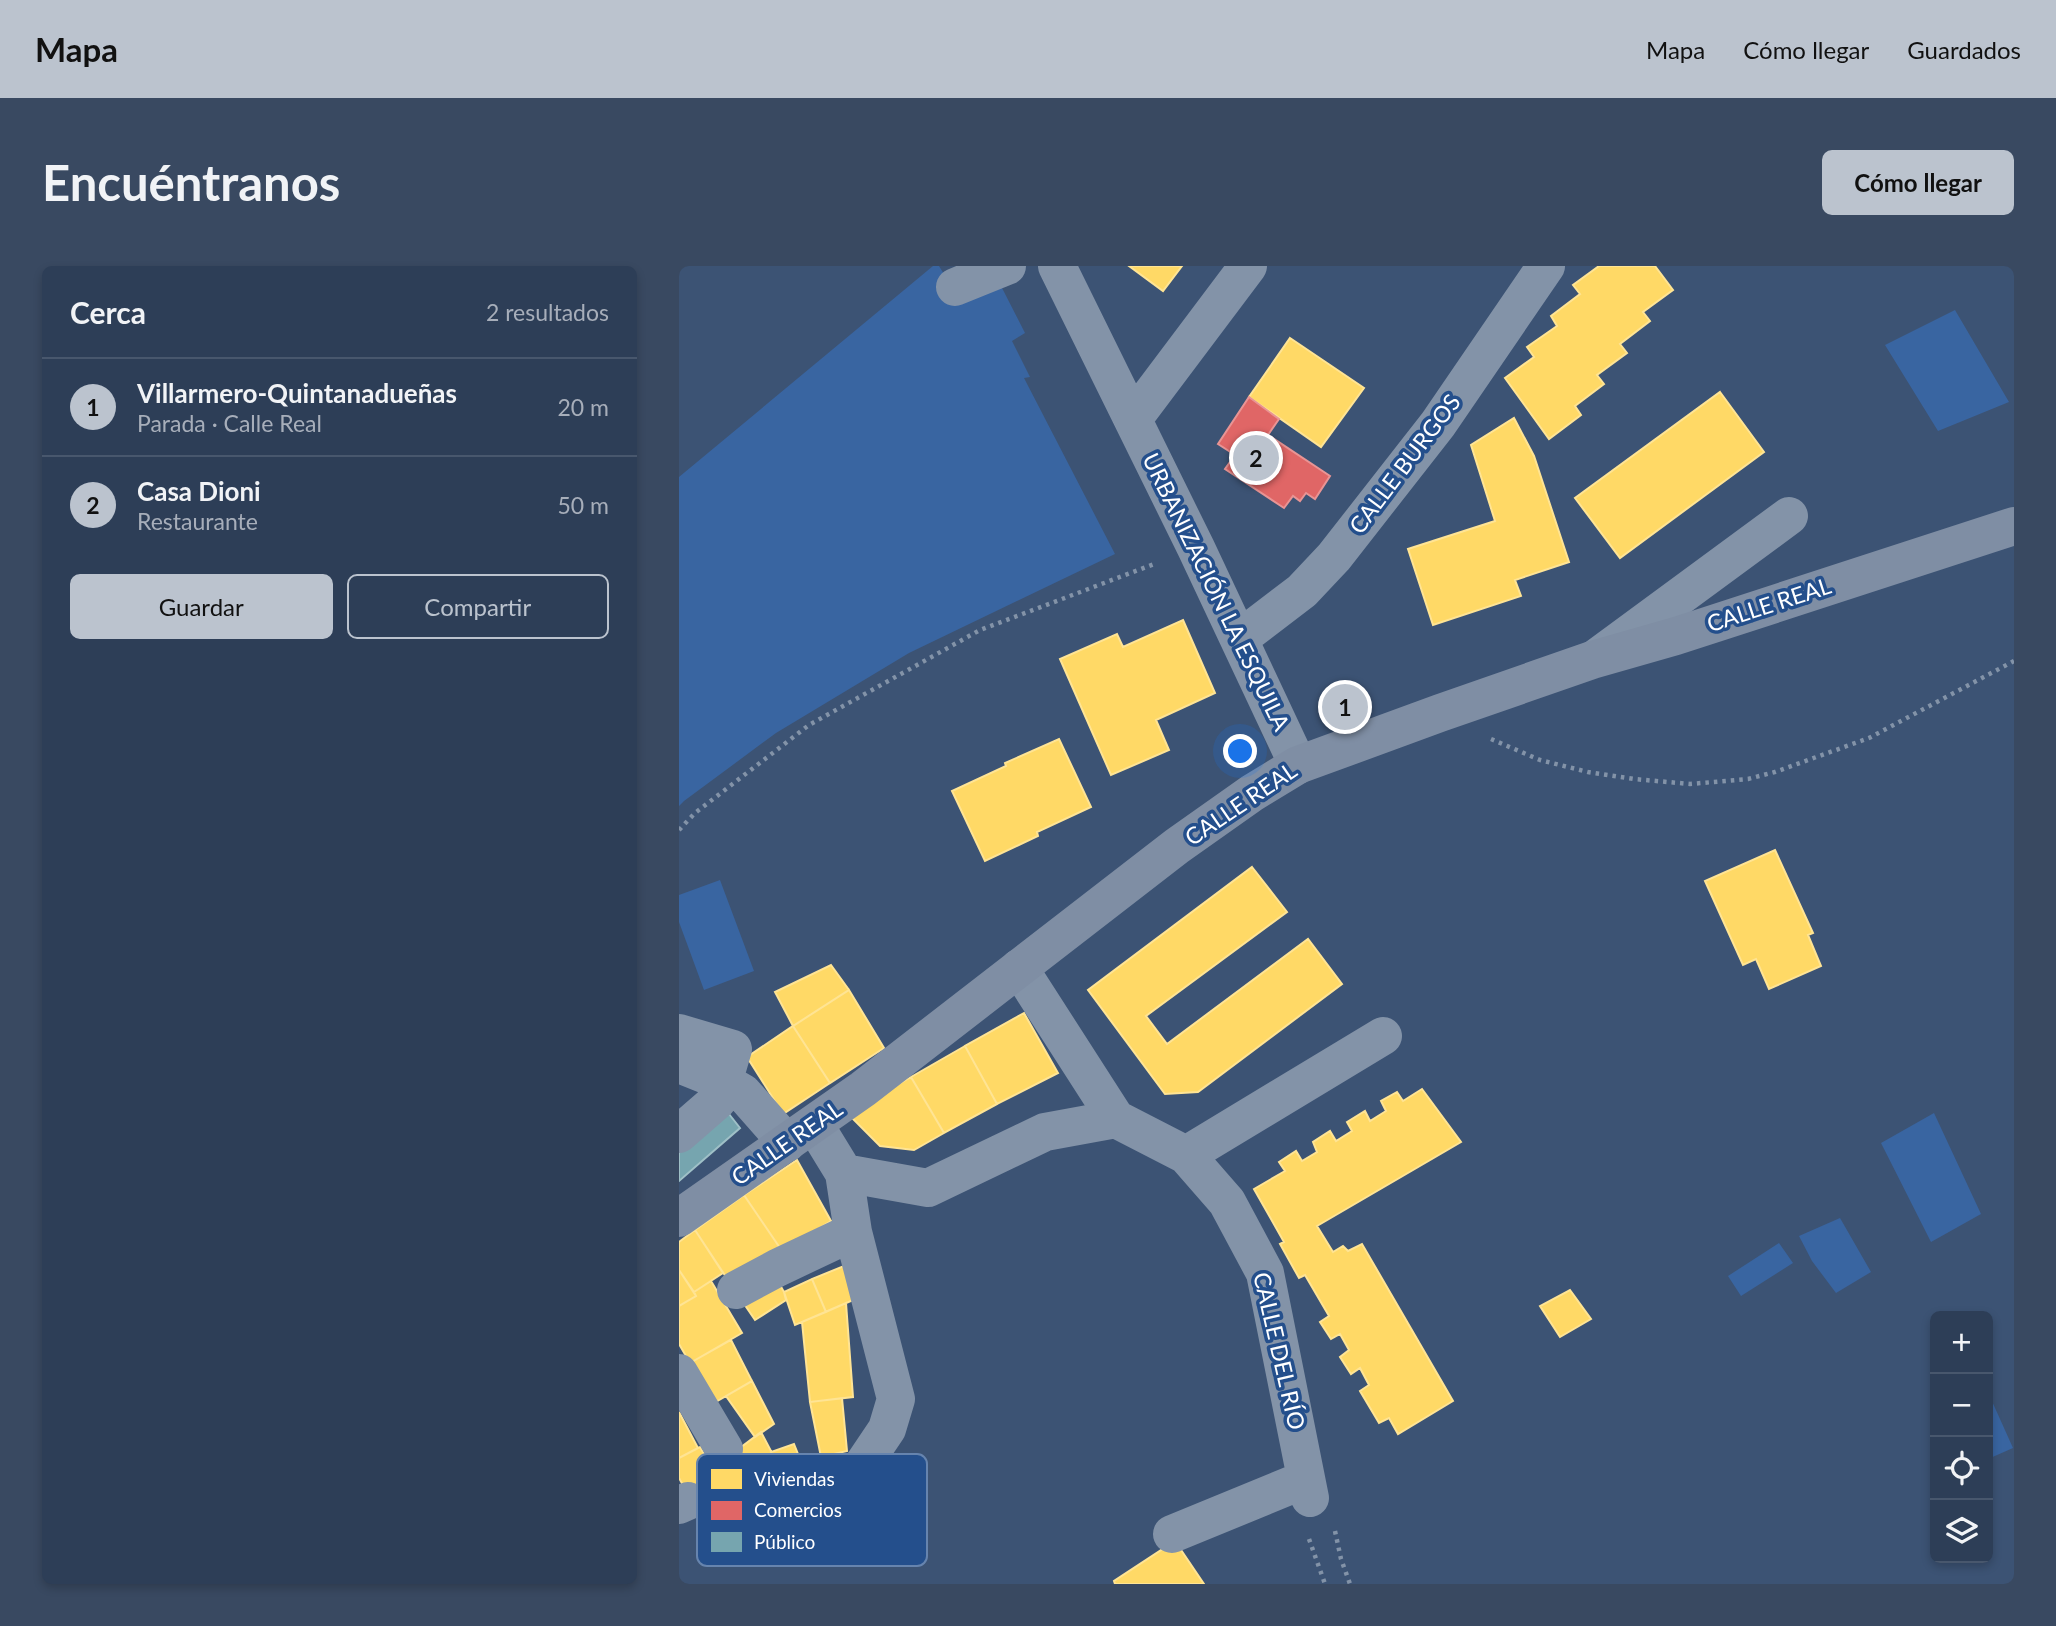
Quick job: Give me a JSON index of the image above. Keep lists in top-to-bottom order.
{
  "streets": {
    "street": [
      "CALLE BURGOS",
      "URBANIZACIÓN LA ESQUILA",
      "CALLE REAL",
      "CALLE DEL RÍO"
    ]
  },
  "crossings": [
    ["CALLE BURGOS", "URBANIZACIÓN LA ESQUILA"],
    ["URBANIZACIÓN LA ESQUILA", "CALLE REAL"]
  ],
  "legend": ["Viviendas", "Comercios", "Público"],
  "page": {
    "header": "Mapa",
    "nav": ["Mapa", "Cómo llegar", "Guardados"],
    "buttons": [
      "Cómo llegar",
      ["Guardar", "Compartir"]
    ],
    "title": "Encuéntranos",
    "heading": ["Cerca", "2 resultados"],
    "list": [
      {
        "mark": "1",
        "name": "Villarmero-Quintanadueñas",
        "note": "Parada · Calle Real",
        "value": "20 m"
      },
      {
        "mark": "2",
        "name": "Casa Dioni",
        "note": "Restaurante",
        "value": "50 m"
      }
    ],
    "pins": ["2", "1"],
    "map_buttons": ["+", "−"]
  }
}
